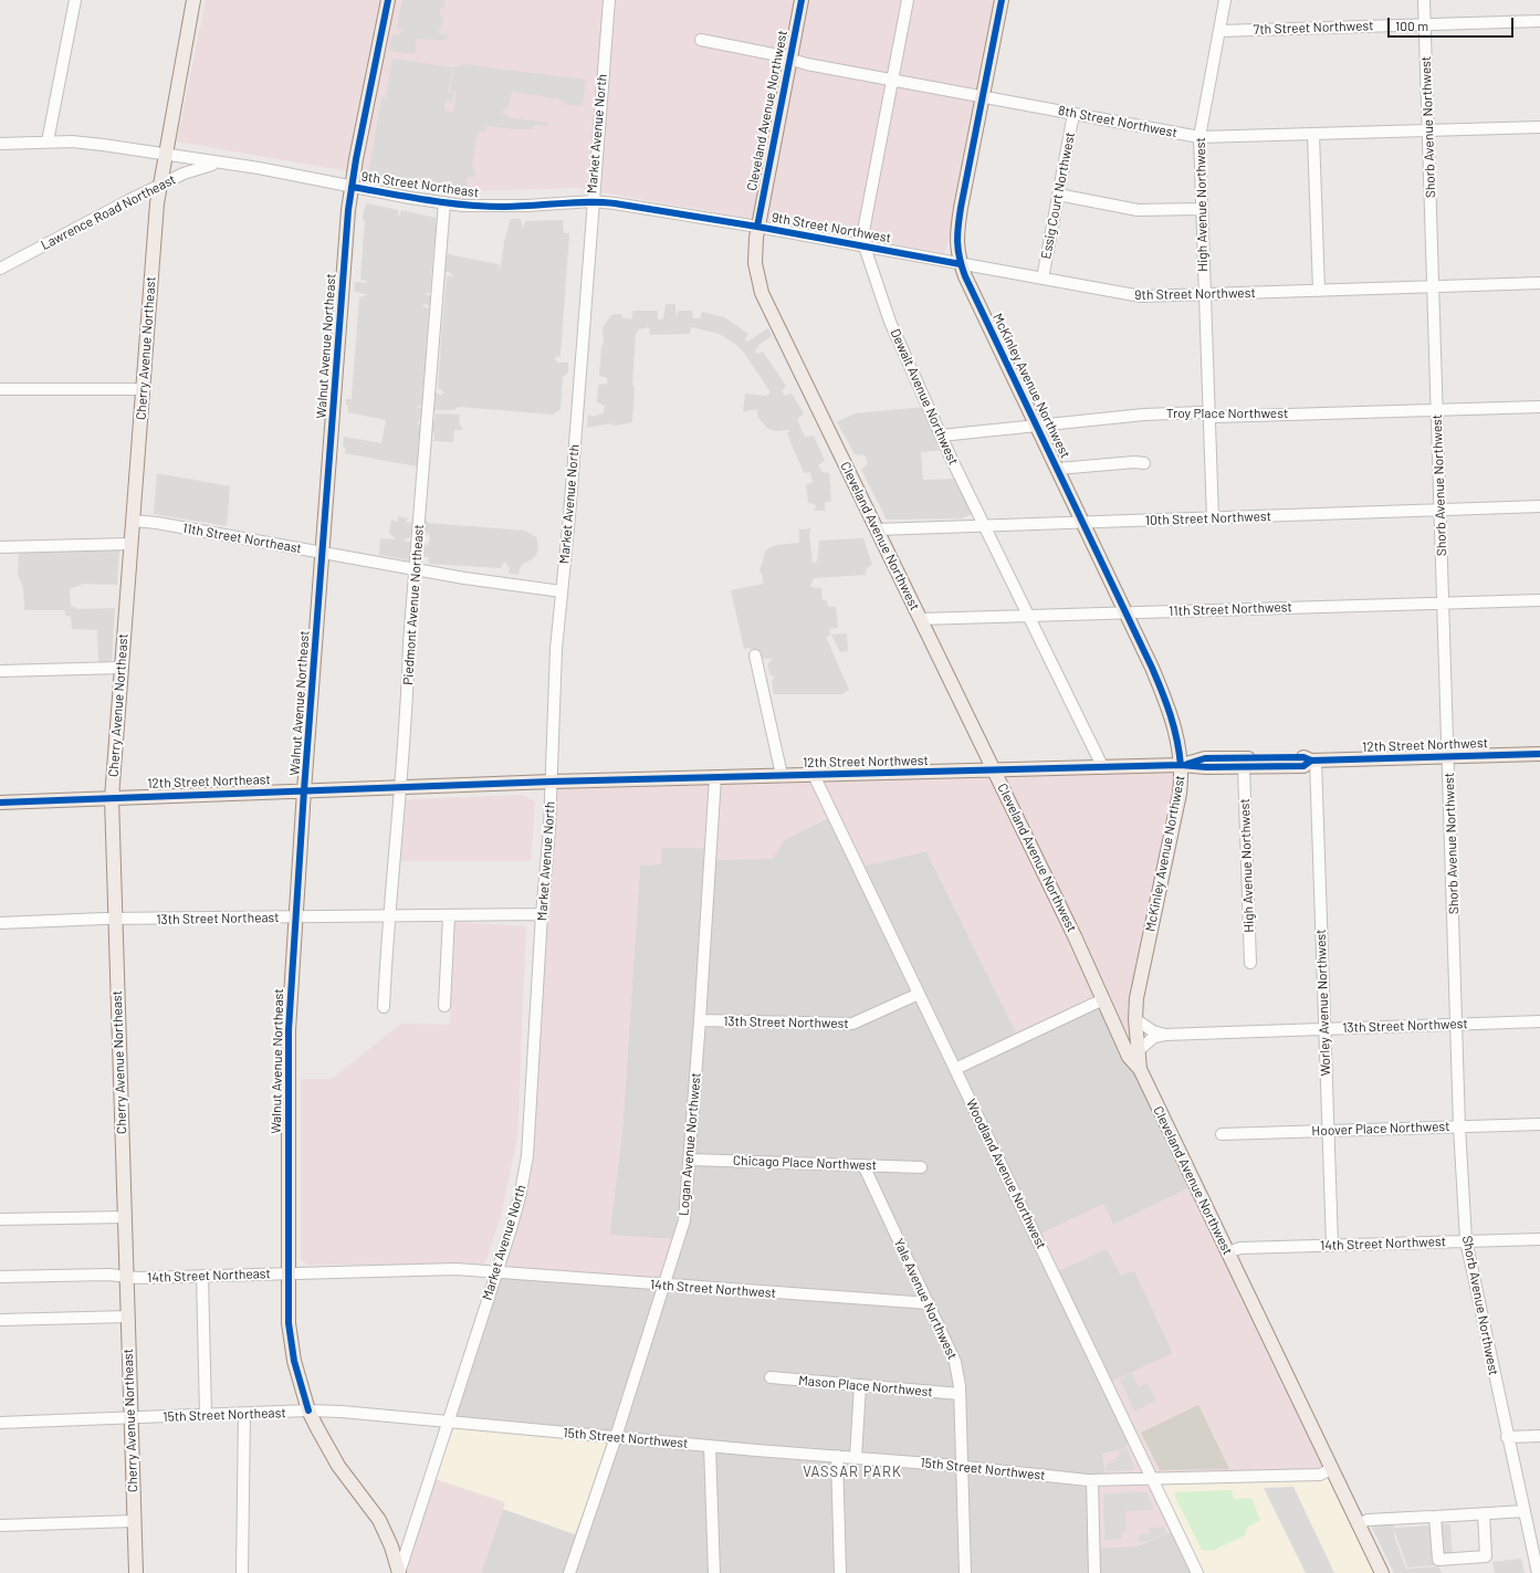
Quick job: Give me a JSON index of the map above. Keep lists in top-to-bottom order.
{
  "streets": {
    "main road": [
      "Cleveland Avenue Northwest",
      "Walnut Avenue Northeast",
      "Cherry Avenue Northeast",
      "McKinley Avenue Northwest",
      "12th Street Northwest",
      "12th Street Northeast"
    ],
    "street": [
      "7th Street Northwest",
      "8th Street Northwest",
      "Shorb Avenue Northwest",
      "Market Avenue North",
      "9th Street Northeast",
      "Essig Court Northwest",
      "High Avenue Northwest",
      "Lawrence Road Northeast",
      "9th Street Northwest",
      "Dewalt Avenue Northwest",
      "Troy Place Northwest",
      "10th Street Northwest",
      "11th Street Northeast",
      "Piedmont Avenue Northeast",
      "11th Street Northwest",
      "13th Street Northeast",
      "Worley Avenue Northwest",
      "13th Street Northwest",
      "Hoover Place Northwest",
      "Logan Avenue Northwest",
      "Chicago Place Northwest",
      "Woodland Avenue Northwest",
      "14th Street Northwest",
      "14th Street Northeast",
      "Yale Avenue Northwest",
      "Mason Place Northwest",
      "15th Street Northeast",
      "15th Street Northwest"
    ]
  },
  "crossings": [
    ["7th Street Northwest", "Shorb Avenue Northwest"],
    ["7th Street Northwest", "High Avenue Northwest"],
    ["Cleveland Avenue Northwest", "8th Street Northwest"],
    ["Cleveland Avenue Northwest", "9th Street Northwest"],
    ["Cleveland Avenue Northwest", "McKinley Avenue Northwest"],
    ["Cleveland Avenue Northwest", "10th Street Northwest"],
    ["Cleveland Avenue Northwest", "11th Street Northwest"],
    ["Cleveland Avenue Northwest", "12th Street Northwest"],
    ["Cleveland Avenue Northwest", "14th Street Northwest"],
    ["Cleveland Avenue Northwest", "15th Street Northwest"],
    ["8th Street Northwest", "Shorb Avenue Northwest"],
    ["8th Street Northwest", "Essig Court Northwest"],
    ["8th Street Northwest", "High Avenue Northwest"],
    ["8th Street Northwest", "McKinley Avenue Northwest"],
    ["8th Street Northwest", "Dewalt Avenue Northwest"],
    ["Shorb Avenue Northwest", "9th Street Northwest"],
    ["Shorb Avenue Northwest", "Troy Place Northwest"],
    ["Shorb Avenue Northwest", "10th Street Northwest"],
    ["Shorb Avenue Northwest", "11th Street Northwest"],
    ["Shorb Avenue Northwest", "12th Street Northwest"],
    ["Shorb Avenue Northwest", "13th Street Northwest"],
    ["Shorb Avenue Northwest", "Hoover Place Northwest"],
    ["Shorb Avenue Northwest", "14th Street Northwest"],
    ["Market Avenue North", "9th Street Northeast"],
    ["Market Avenue North", "9th Street Northwest"],
    ["Market Avenue North", "Walnut Avenue Northeast"],
    ["Market Avenue North", "11th Street Northeast"],
    ["Market Avenue North", "12th Street Northwest"],
    ["Market Avenue North", "12th Street Northeast"],
    ["Market Avenue North", "13th Street Northeast"],
    ["Market Avenue North", "14th Street Northwest"],
    ["Market Avenue North", "14th Street Northeast"],
    ["Market Avenue North", "15th Street Northeast"],
    ["Market Avenue North", "15th Street Northwest"],
    ["9th Street Northeast", "Lawrence Road Northeast"],
    ["9th Street Northeast", "9th Street Northwest"],
    ["9th Street Northeast", "Walnut Avenue Northeast"],
    ["9th Street Northeast", "Cherry Avenue Northeast"],
    ["9th Street Northeast", "Piedmont Avenue Northeast"],
    ["Essig Court Northwest", "9th Street Northwest"],
    ["High Avenue Northwest", "9th Street Northwest"],
    ["High Avenue Northwest", "Troy Place Northwest"],
    ["High Avenue Northwest", "10th Street Northwest"],
    ["High Avenue Northwest", "12th Street Northwest"],
    ["Lawrence Road Northeast", "Cherry Avenue Northeast"],
    ["9th Street Northwest", "McKinley Avenue Northwest"],
    ["9th Street Northwest", "Dewalt Avenue Northwest"],
    ["Walnut Avenue Northeast", "11th Street Northeast"],
    ["Walnut Avenue Northeast", "12th Street Northeast"],
    ["Walnut Avenue Northeast", "13th Street Northeast"],
    ["Walnut Avenue Northeast", "14th Street Northeast"],
    ["Walnut Avenue Northeast", "15th Street Northeast"],
    ["Cherry Avenue Northeast", "11th Street Northeast"],
    ["Cherry Avenue Northeast", "12th Street Northeast"],
    ["Cherry Avenue Northeast", "13th Street Northeast"],
    ["Cherry Avenue Northeast", "14th Street Northeast"],
    ["Cherry Avenue Northeast", "15th Street Northeast"],
    ["McKinley Avenue Northwest", "Troy Place Northwest"],
    ["McKinley Avenue Northwest", "10th Street Northwest"],
    ["McKinley Avenue Northwest", "11th Street Northwest"],
    ["McKinley Avenue Northwest", "12th Street Northwest"],
    ["McKinley Avenue Northwest", "13th Street Northwest"],
    ["Dewalt Avenue Northwest", "Troy Place Northwest"],
    ["Dewalt Avenue Northwest", "10th Street Northwest"],
    ["Dewalt Avenue Northwest", "11th Street Northwest"],
    ["Dewalt Avenue Northwest", "12th Street Northwest"],
    ["11th Street Northeast", "Piedmont Avenue Northeast"],
    ["Piedmont Avenue Northeast", "12th Street Northeast"],
    ["Piedmont Avenue Northeast", "13th Street Northeast"],
    ["12th Street Northwest", "12th Street Northeast"],
    ["12th Street Northwest", "Worley Avenue Northwest"],
    ["12th Street Northwest", "Logan Avenue Northwest"],
    ["12th Street Northwest", "Woodland Avenue Northwest"],
    ["Worley Avenue Northwest", "13th Street Northwest"],
    ["Worley Avenue Northwest", "Hoover Place Northwest"],
    ["Worley Avenue Northwest", "14th Street Northwest"],
    ["13th Street Northwest", "Logan Avenue Northwest"],
    ["13th Street Northwest", "Woodland Avenue Northwest"],
    ["Logan Avenue Northwest", "Chicago Place Northwest"],
    ["Logan Avenue Northwest", "14th Street Northwest"],
    ["Logan Avenue Northwest", "15th Street Northwest"],
    ["Chicago Place Northwest", "Yale Avenue Northwest"],
    ["Woodland Avenue Northwest", "15th Street Northwest"],
    ["14th Street Northwest", "14th Street Northeast"],
    ["14th Street Northwest", "Yale Avenue Northwest"],
    ["Yale Avenue Northwest", "Mason Place Northwest"],
    ["Yale Avenue Northwest", "15th Street Northwest"],
    ["15th Street Northeast", "15th Street Northwest"]
  ],
  "districts": ["VASSAR PARK"],
  "scale_bar": "100 m"
}
